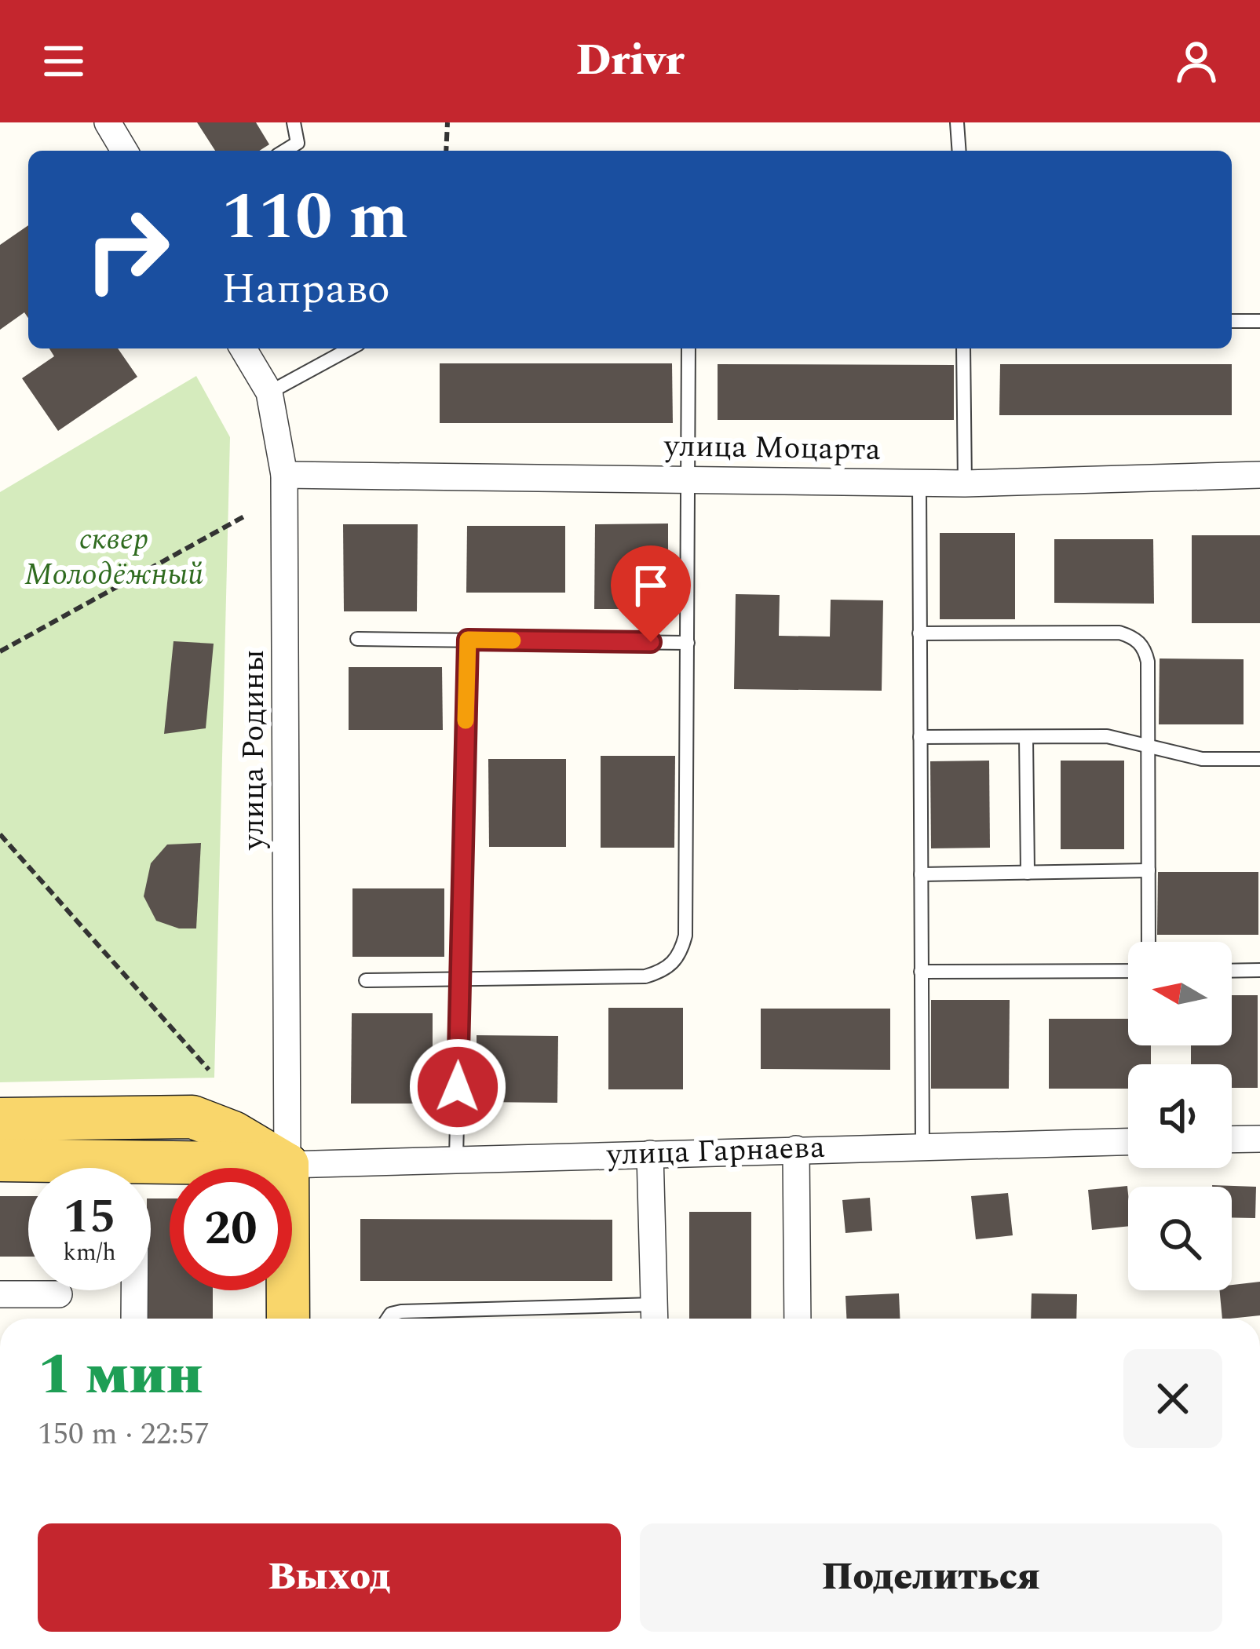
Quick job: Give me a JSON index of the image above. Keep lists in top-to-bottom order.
{
  "streets": {
    "main road": ["улица Гарнаева"],
    "street": ["улица Моцарта", "улица Родины"]
  },
  "crossings": [
    ["улица Моцарта", "улица Родины"],
    ["улица Родины", "улица Гарнаева"]
  ],
  "parks": ["сквер Молодёжный"],
  "north": "left",
  "page": {
    "header": "Drivr",
    "turn": ["110 m", "Направо"],
    "speed": "15 km/h",
    "limit": "20",
    "heading": ["1 мин", "150 m · 22:57"],
    "buttons": ["Выход", "Поделиться"]
  }
}
